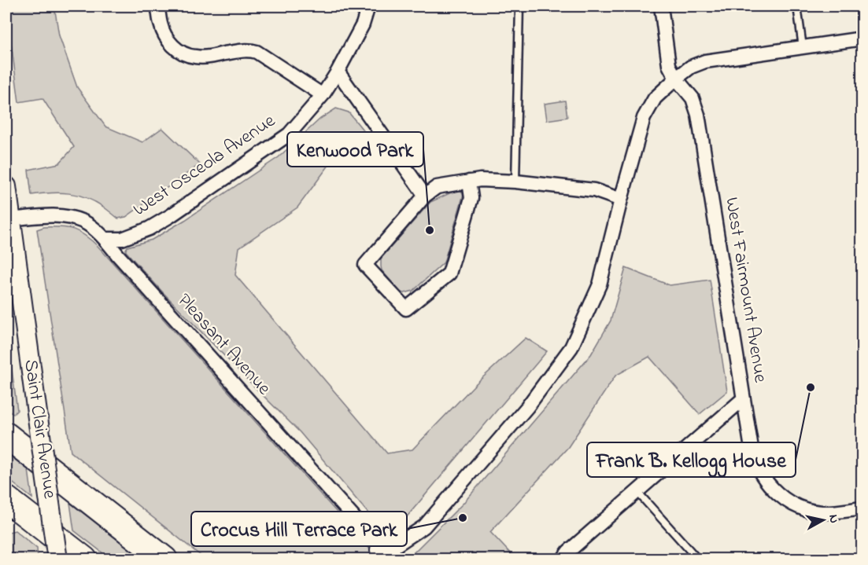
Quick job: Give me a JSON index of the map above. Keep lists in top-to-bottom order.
{
  "streets": {
    "street": [
      "West Osceola Avenue",
      "West Fairmount Avenue",
      "Pleasant Avenue",
      "Saint Clair Avenue"
    ]
  },
  "crossings": [
    ["West Osceola Avenue", "Pleasant Avenue"],
    ["Pleasant Avenue", "Saint Clair Avenue"]
  ],
  "places": ["Kenwood Park", "Frank B. Kellogg House", "Crocus Hill Terrace Park"],
  "north": "right"
}
